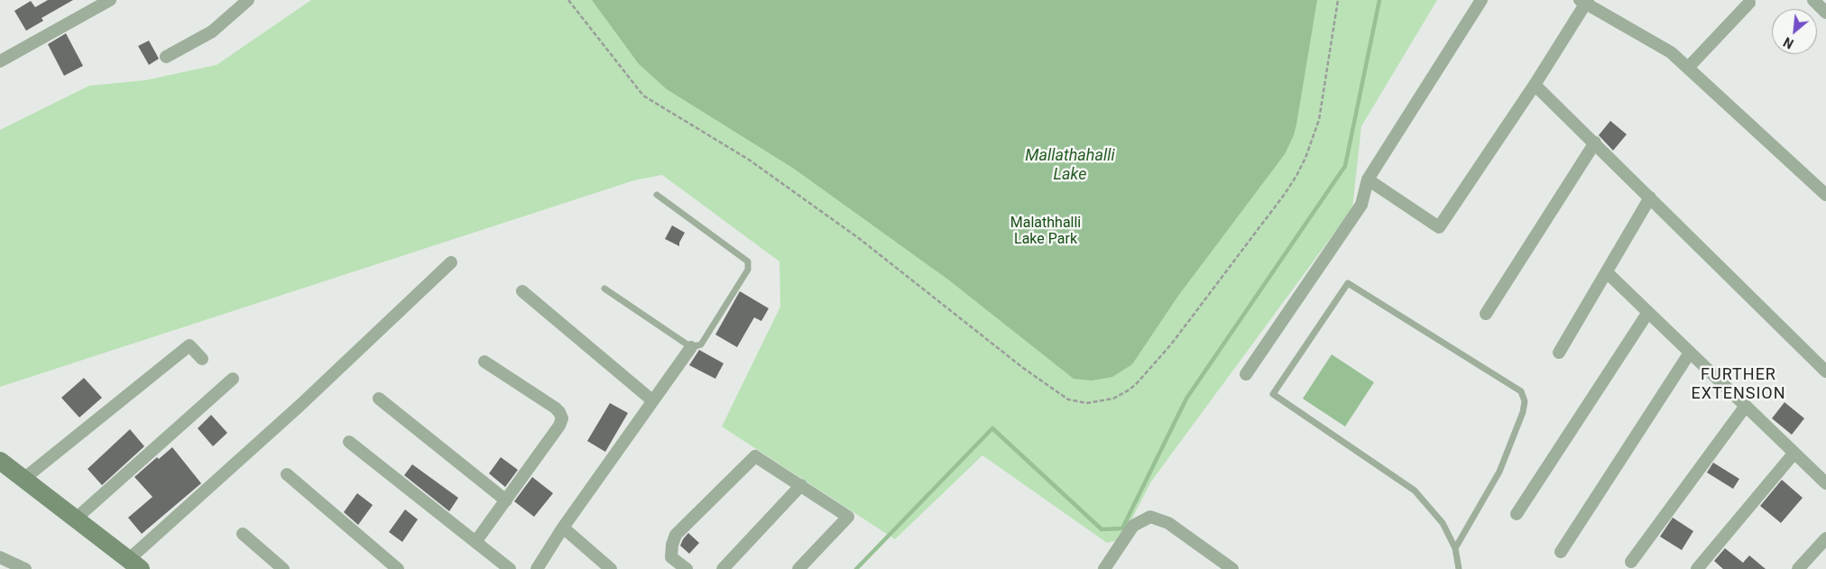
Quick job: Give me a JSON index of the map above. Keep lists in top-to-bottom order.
{
  "districts": ["FURTHER EXTENSION"],
  "water": ["Mallathahalli Lake"],
  "parks": ["Malathhalli Lake Park"],
  "north": "bottom left"
}
